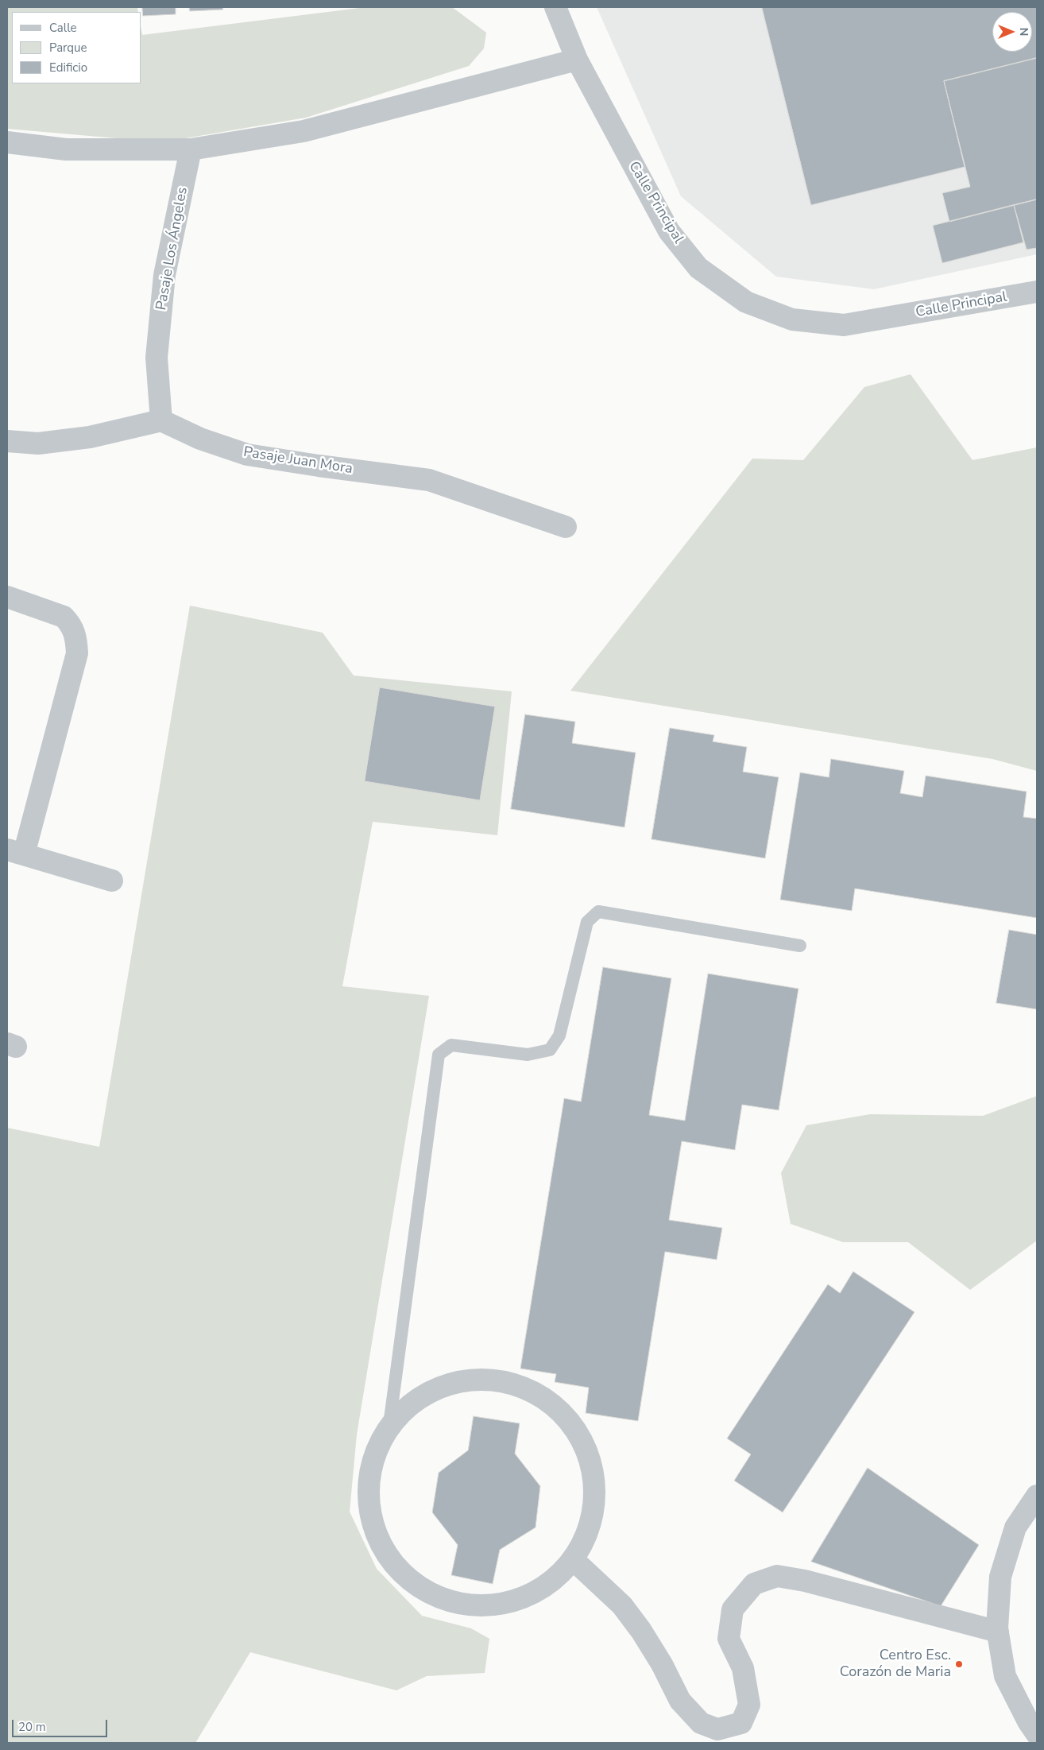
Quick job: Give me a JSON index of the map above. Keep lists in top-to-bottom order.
{
  "streets": {
    "street": ["Calle Principal", "Pasaje Los Ángeles", "Pasaje Juan Mora"]
  },
  "crossings": [
    ["Pasaje Los Ángeles", "Pasaje Juan Mora"]
  ],
  "places": ["Centro Esc. Corazón de Maria"],
  "legend": ["Calle", "Parque", "Edificio"],
  "scale_bar": "20 m",
  "north": "right"
}
